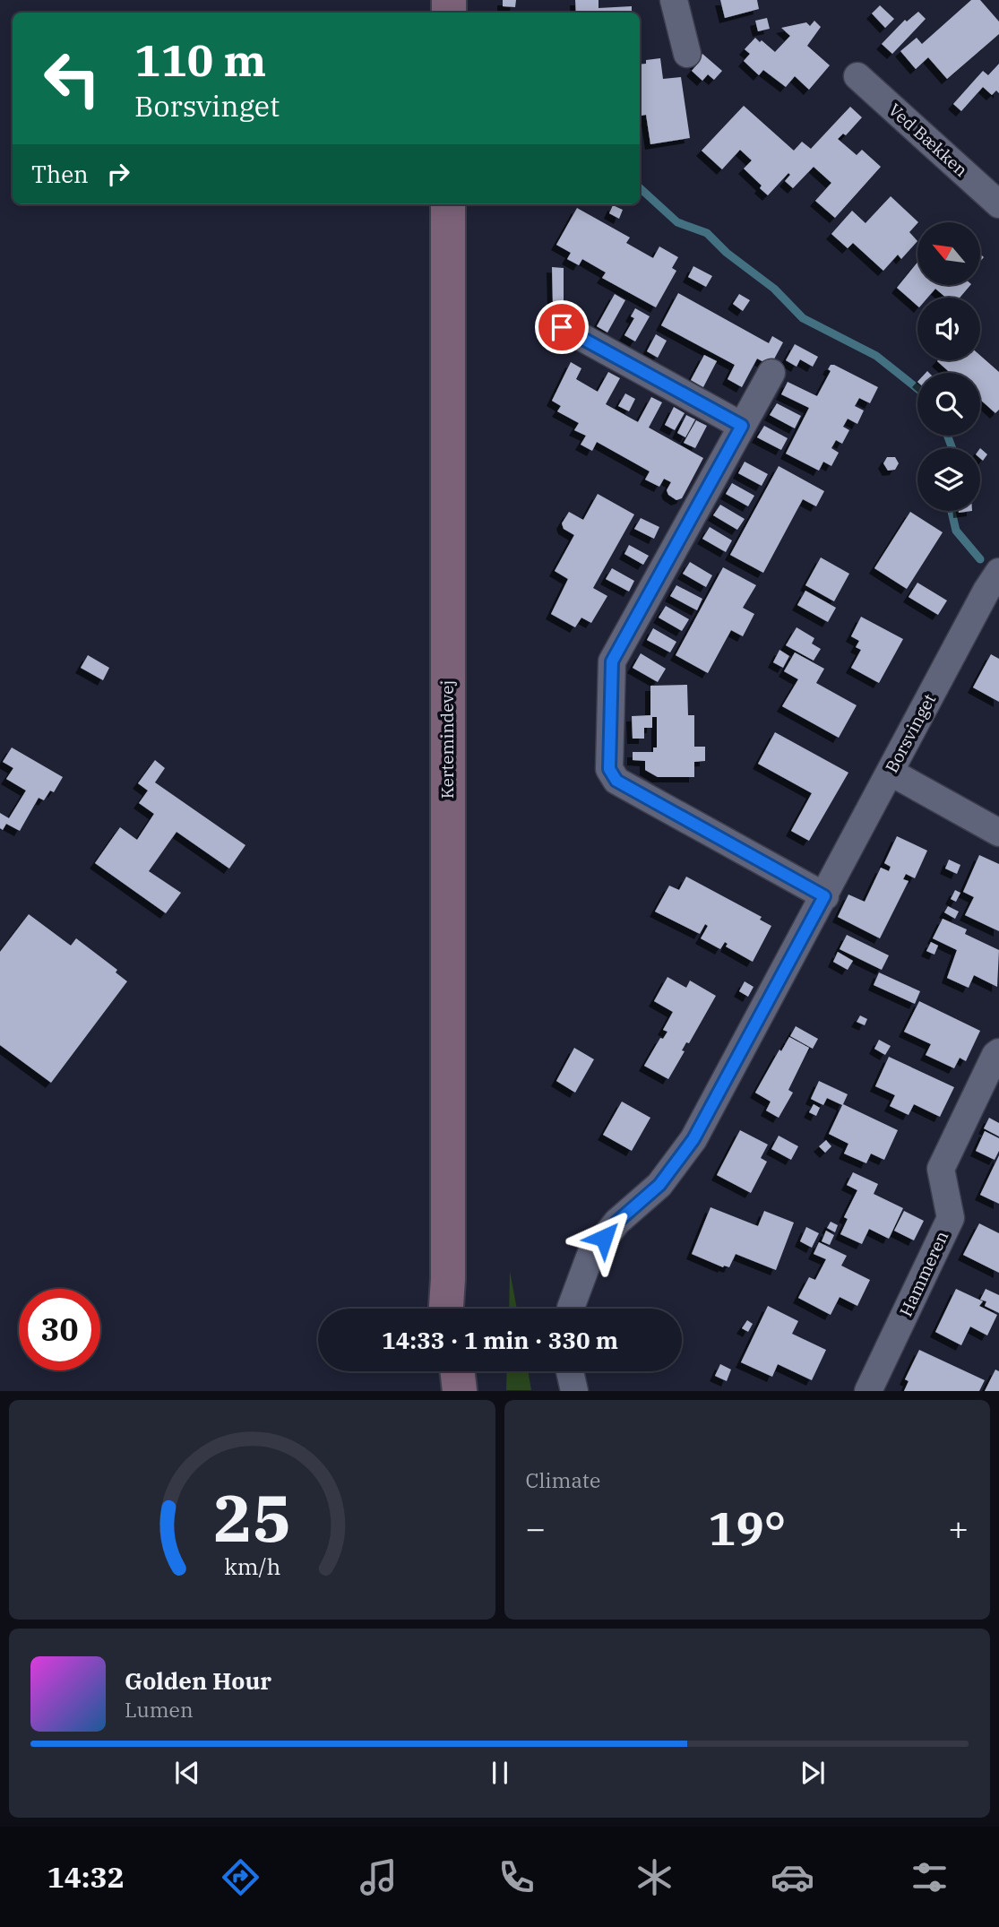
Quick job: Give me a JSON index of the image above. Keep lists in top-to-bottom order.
{
  "streets": {
    "main road": ["Kertemindevej"],
    "street": ["Ved Bækken", "Borsvinget", "Hammeren"]
  },
  "north": "top left",
  "page": {
    "turn": ["110 m", "Borsvinget"],
    "then": "Then",
    "limit": "30",
    "trip": "14:33 · 1 min · 330 m",
    "tile": "Climate",
    "heat": ["−", "19°", "+"],
    "song": ["Golden Hour", "Lumen"],
    "tabs": "14:32",
    "gauge": ["25", "km/h"]
  }
}
